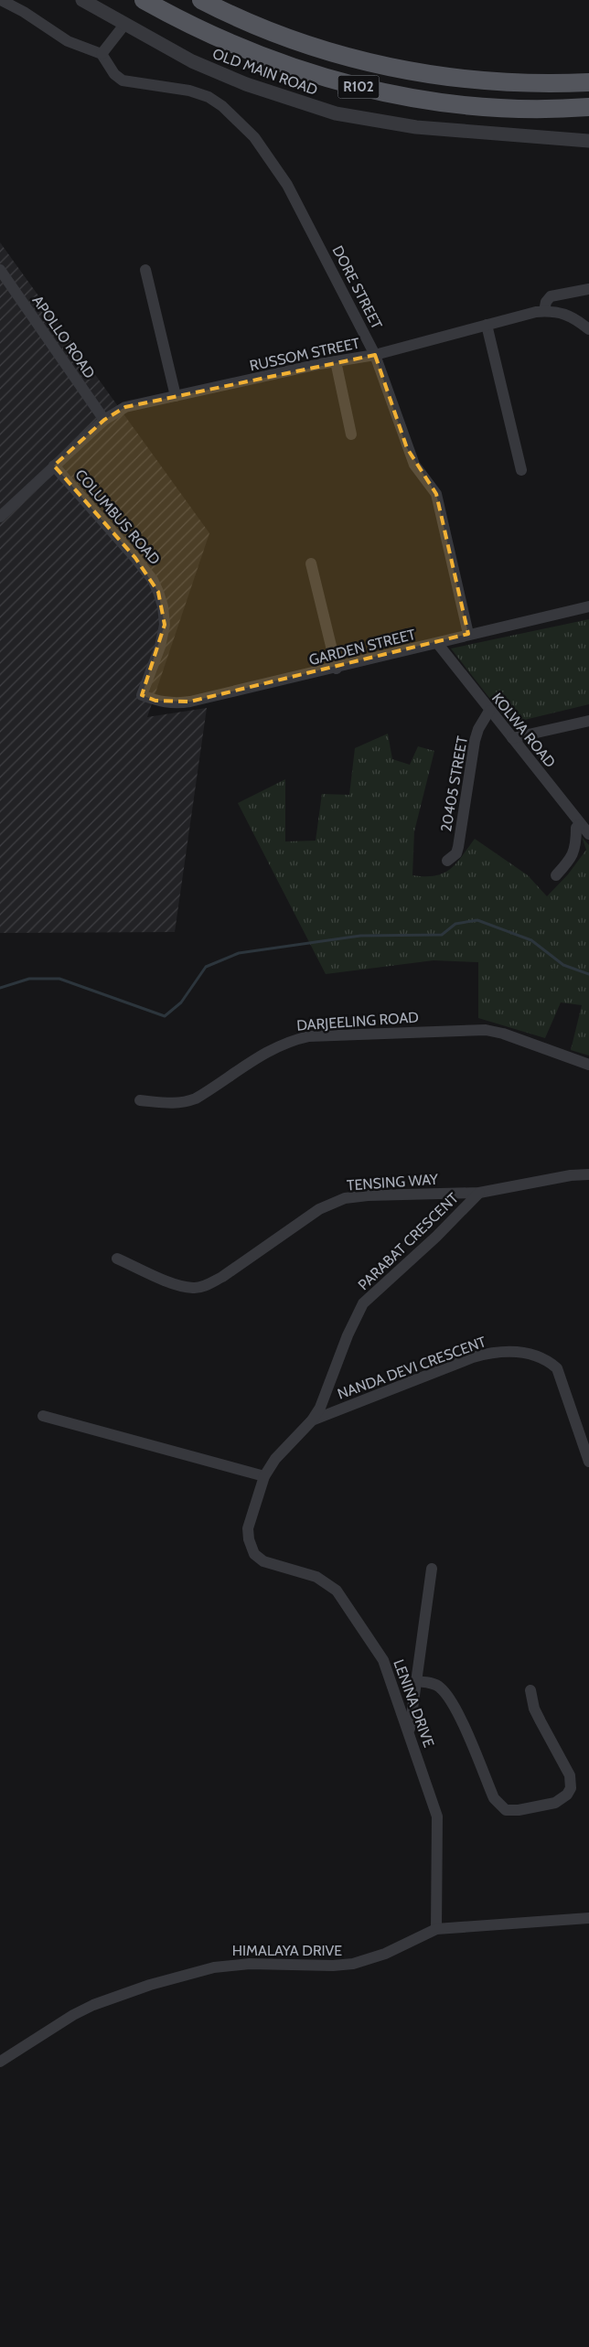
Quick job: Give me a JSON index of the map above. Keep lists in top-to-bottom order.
{
  "streets": {
    "main road": ["R102"],
    "street": [
      "OLD MAIN ROAD",
      "DORE STREET",
      "APOLLO ROAD",
      "RUSSOM STREET",
      "COLUMBUS ROAD",
      "GARDEN STREET",
      "KOLWA ROAD",
      "20405 STREET",
      "DARJEELING ROAD",
      "TENSING WAY",
      "PARABAT CRESCENT",
      "NANDA DEVI CRESCENT",
      "LENINA DRIVE",
      "HIMALAYA DRIVE"
    ]
  },
  "crossings": [
    ["DORE STREET", "RUSSOM STREET"],
    ["DORE STREET", "GARDEN STREET"],
    ["APOLLO ROAD", "RUSSOM STREET"],
    ["RUSSOM STREET", "COLUMBUS ROAD"],
    ["COLUMBUS ROAD", "GARDEN STREET"],
    ["GARDEN STREET", "KOLWA ROAD"],
    ["KOLWA ROAD", "20405 STREET"],
    ["TENSING WAY", "PARABAT CRESCENT"],
    ["PARABAT CRESCENT", "NANDA DEVI CRESCENT"],
    ["PARABAT CRESCENT", "LENINA DRIVE"],
    ["LENINA DRIVE", "HIMALAYA DRIVE"]
  ]
}
